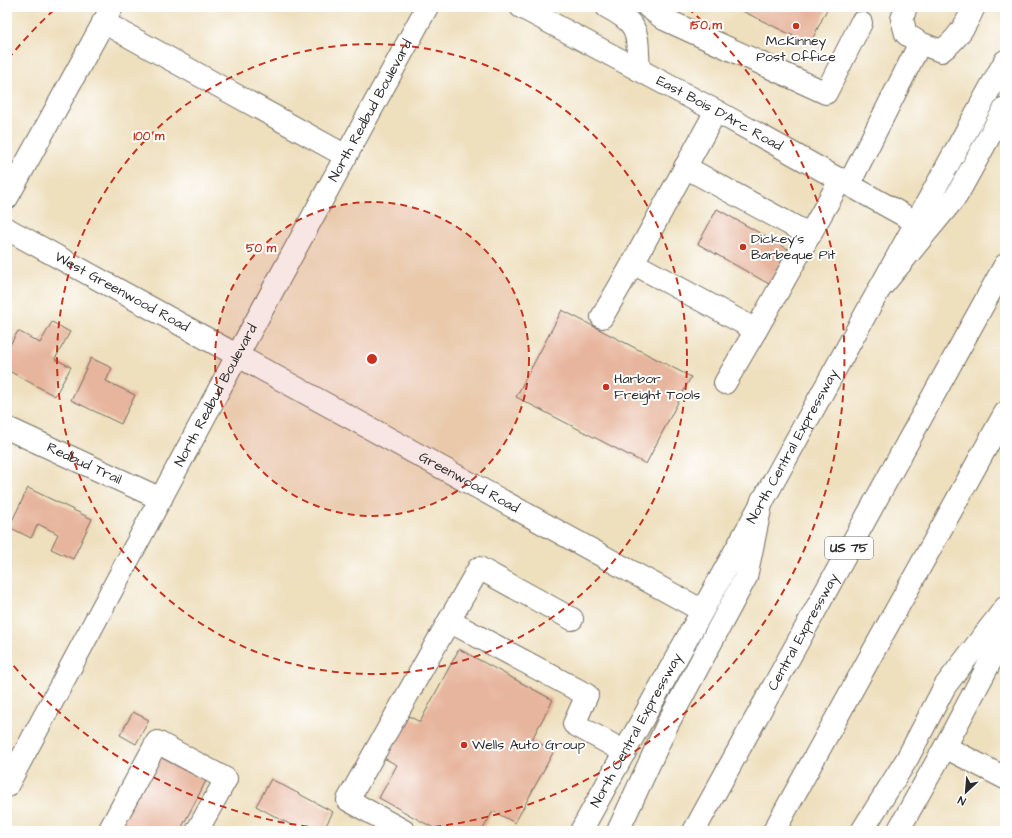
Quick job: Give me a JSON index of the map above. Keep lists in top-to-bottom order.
{
  "streets": {
    "main road": [
      "North Redbud Boulevard",
      "East Bois D'Arc Road",
      "West Greenwood Road",
      "North Central Expressway",
      "Redbud Trail",
      "Greenwood Road",
      "US 75",
      "Central Expressway"
    ]
  },
  "crossings": [
    ["North Redbud Boulevard", "West Greenwood Road"],
    ["North Redbud Boulevard", "Redbud Trail"],
    ["North Redbud Boulevard", "Greenwood Road"],
    ["East Bois D'Arc Road", "North Central Expressway"],
    ["West Greenwood Road", "Greenwood Road"],
    ["North Central Expressway", "Greenwood Road"]
  ],
  "places": [
    "McKinney Post Office",
    "Dickey's Barbeque Pit",
    "Harbor Freight Tools",
    "Wells Auto Group"
  ],
  "north": "bottom left",
  "rings": ["150 m", "100 m", "50 m"]
}
